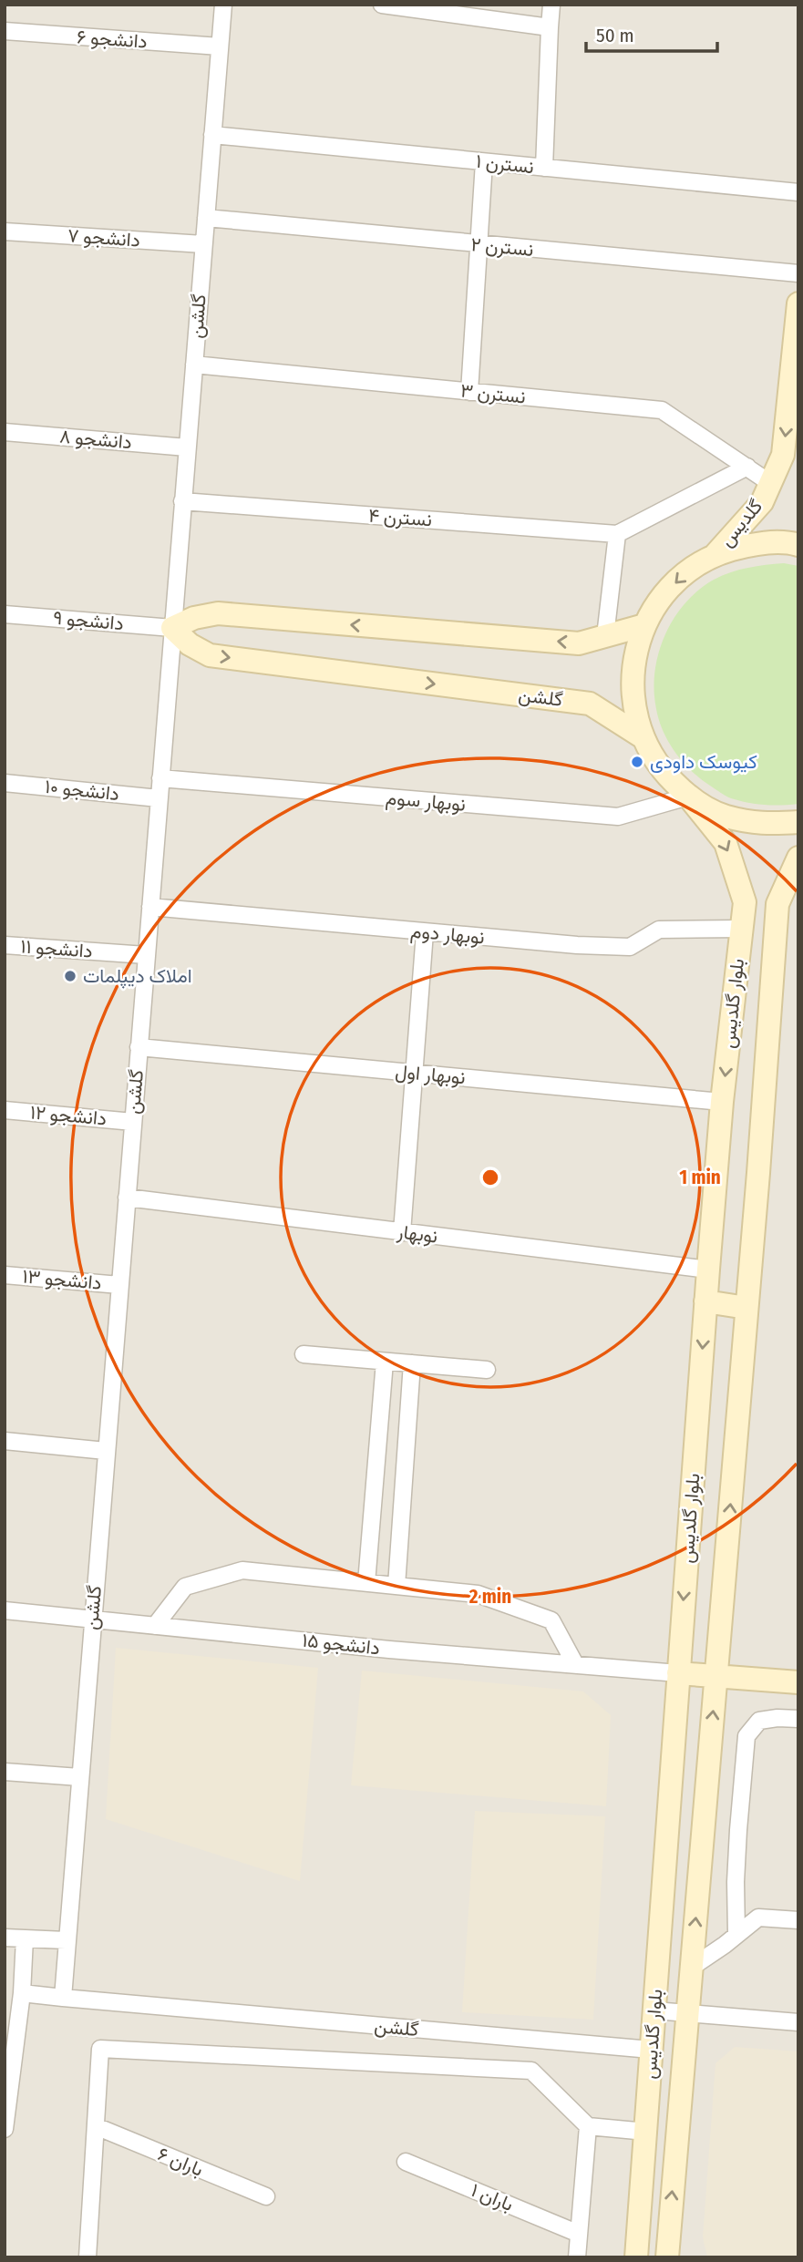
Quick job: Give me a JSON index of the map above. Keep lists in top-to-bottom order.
{
  "streets": {
    "main road": ["گلشن", "گلدیس", "بلوار گلدیس"],
    "street": [
      "دانشجو ۶",
      "نسترن ۱",
      "دانشجو ۷",
      "نسترن ۲",
      "نسترن ۳",
      "دانشجو ۸",
      "نسترن ۴",
      "دانشجو ۹",
      "دانشجو ۱۰",
      "نوبهار سوم",
      "نوبهار دوم",
      "دانشجو ۱۱",
      "نوبهار اول",
      "دانشجو ۱۲",
      "نوبهار",
      "دانشجو ۱۳",
      "دانشجو ۱۵",
      "باران ۶",
      "باران ۱"
    ]
  },
  "crossings": [
    ["دانشجو ۶", "گلشن"],
    ["نسترن ۱", "گلشن"],
    ["دانشجو ۷", "گلشن"],
    ["نسترن ۲", "گلشن"],
    ["گلشن", "نسترن ۳"],
    ["گلشن", "دانشجو ۸"],
    ["گلشن", "نسترن ۴"],
    ["گلشن", "دانشجو ۹"],
    ["گلشن", "دانشجو ۱۰"],
    ["گلشن", "نوبهار سوم"],
    ["گلشن", "نوبهار دوم"],
    ["گلشن", "دانشجو ۱۱"],
    ["گلشن", "بلوار گلدیس"],
    ["گلشن", "نوبهار اول"],
    ["گلشن", "دانشجو ۱۲"],
    ["گلشن", "نوبهار"],
    ["گلشن", "دانشجو ۱۳"],
    ["گلشن", "دانشجو ۱۵"],
    ["نسترن ۳", "گلدیس"],
    ["نوبهار سوم", "بلوار گلدیس"],
    ["نوبهار دوم", "بلوار گلدیس"],
    ["بلوار گلدیس", "نوبهار اول"],
    ["بلوار گلدیس", "نوبهار"],
    ["بلوار گلدیس", "دانشجو ۱۵"]
  ],
  "one_way": ["گلدیس"],
  "places": ["کیوسک داودی", "املاک دیپلمات"],
  "scale_bar": "50 m",
  "rings": ["1 min", "2 min"]
}
